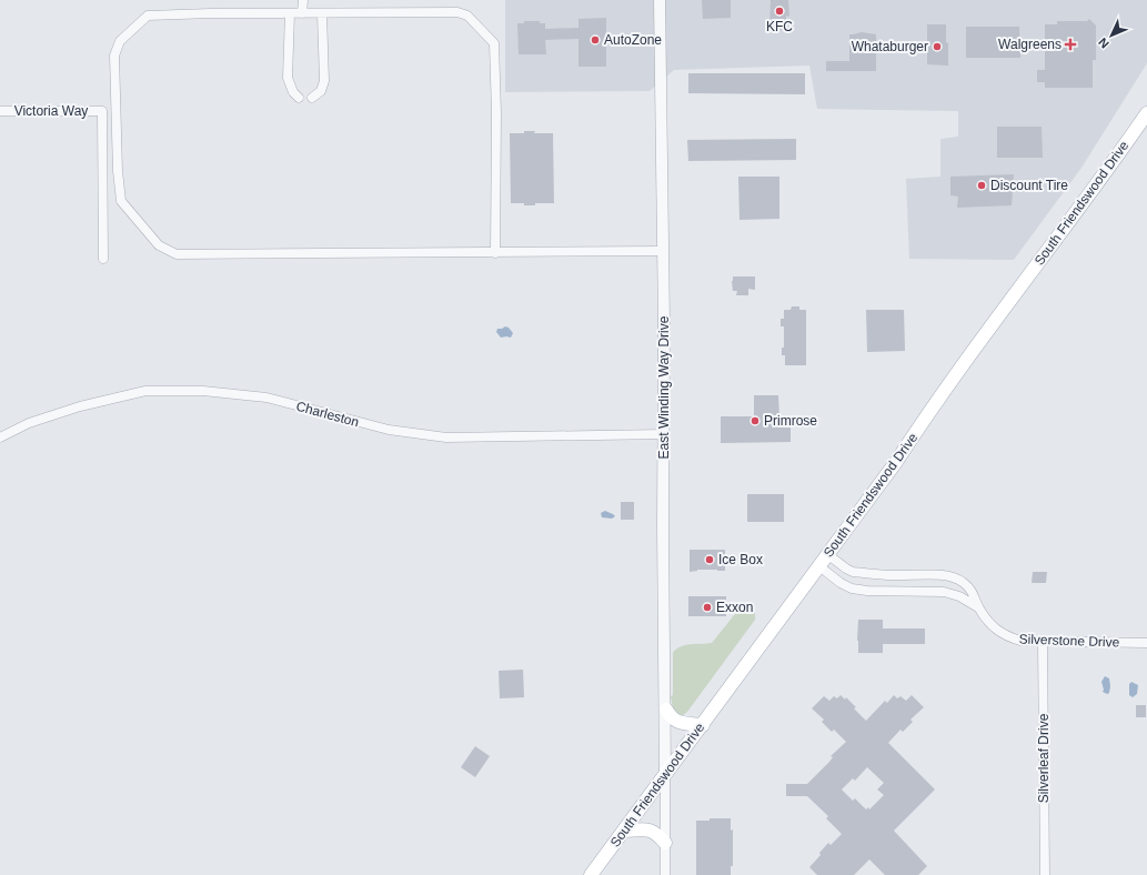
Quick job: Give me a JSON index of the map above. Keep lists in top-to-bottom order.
{
  "streets": {
    "main road": ["South Friendswood Drive"],
    "street": [
      "Victoria Way",
      "East Winding Way Drive",
      "Charleston",
      "Silverstone Drive",
      "Silverleaf Drive"
    ]
  },
  "crossings": [
    ["South Friendswood Drive", "East Winding Way Drive"],
    ["South Friendswood Drive", "Silverstone Drive"],
    ["East Winding Way Drive", "Charleston"],
    ["Silverstone Drive", "Silverleaf Drive"]
  ],
  "places": {
    "other": [
      "KFC",
      "AutoZone",
      "Whataburger",
      "Discount Tire",
      "Primrose",
      "Ice Box",
      "Exxon"
    ],
    "health": ["Walgreens"]
  },
  "north": "bottom left"
}
